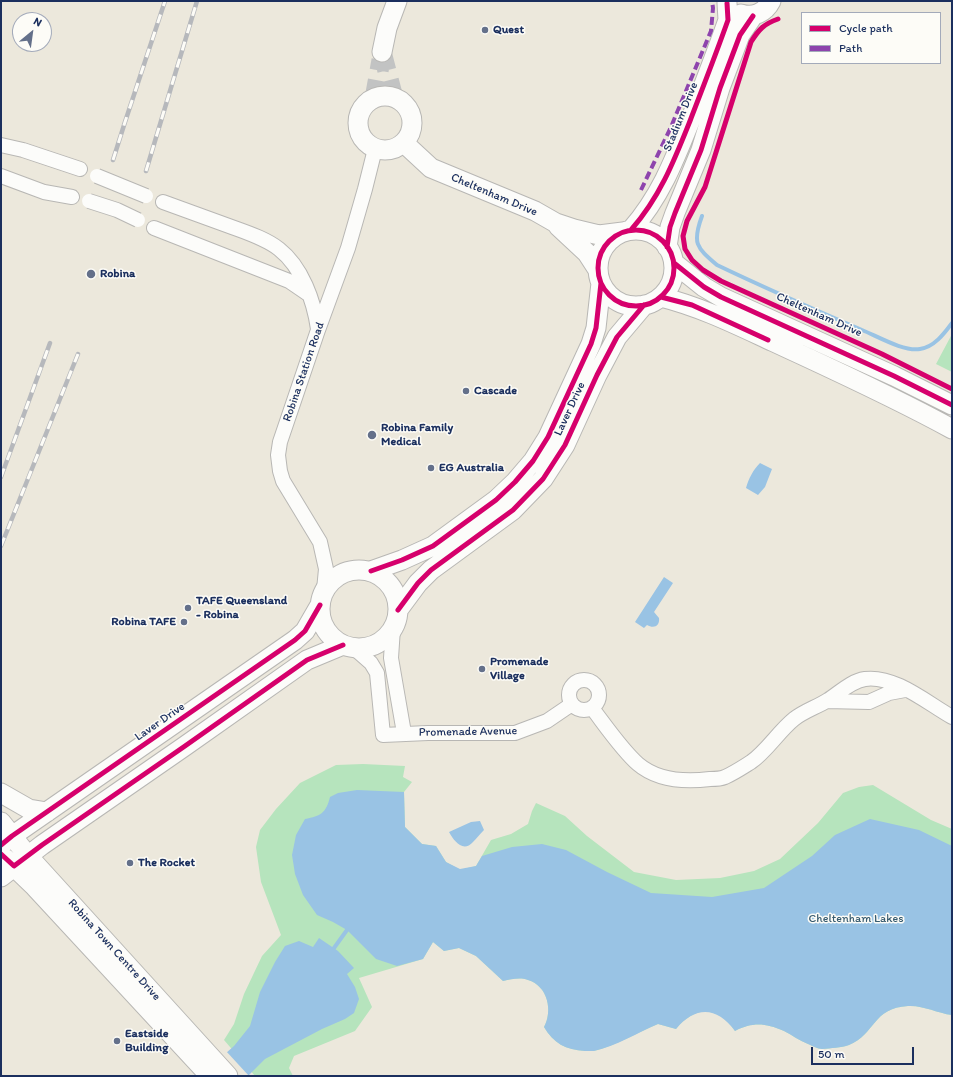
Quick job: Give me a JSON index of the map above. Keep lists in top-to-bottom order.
{
  "streets": {
    "main road": [
      "Stadium Drive",
      "Cheltenham Drive",
      "Laver Drive",
      "Robina Town Centre Drive"
    ],
    "street": ["Robina Station Road", "Promenade Avenue"]
  },
  "crossings": [
    ["Stadium Drive", "Cheltenham Drive"],
    ["Stadium Drive", "Laver Drive"],
    ["Cheltenham Drive", "Robina Station Road"],
    ["Cheltenham Drive", "Laver Drive"],
    ["Robina Station Road", "Laver Drive"],
    ["Robina Station Road", "Promenade Avenue"],
    ["Laver Drive", "Promenade Avenue"],
    ["Laver Drive", "Robina Town Centre Drive"]
  ],
  "parks": ["Cheltenham Lakes"],
  "places": [
    "Quest",
    "Robina",
    "Cascade",
    "Robina Family Medical",
    "EG Australia",
    "TAFE Queensland - Robina",
    "Robina TAFE",
    "Promenade Village",
    "The Rocket",
    "Eastside Building"
  ],
  "legend": ["Cycle path", "Path"],
  "scale_bar": "50 m",
  "north": "top right"
}
